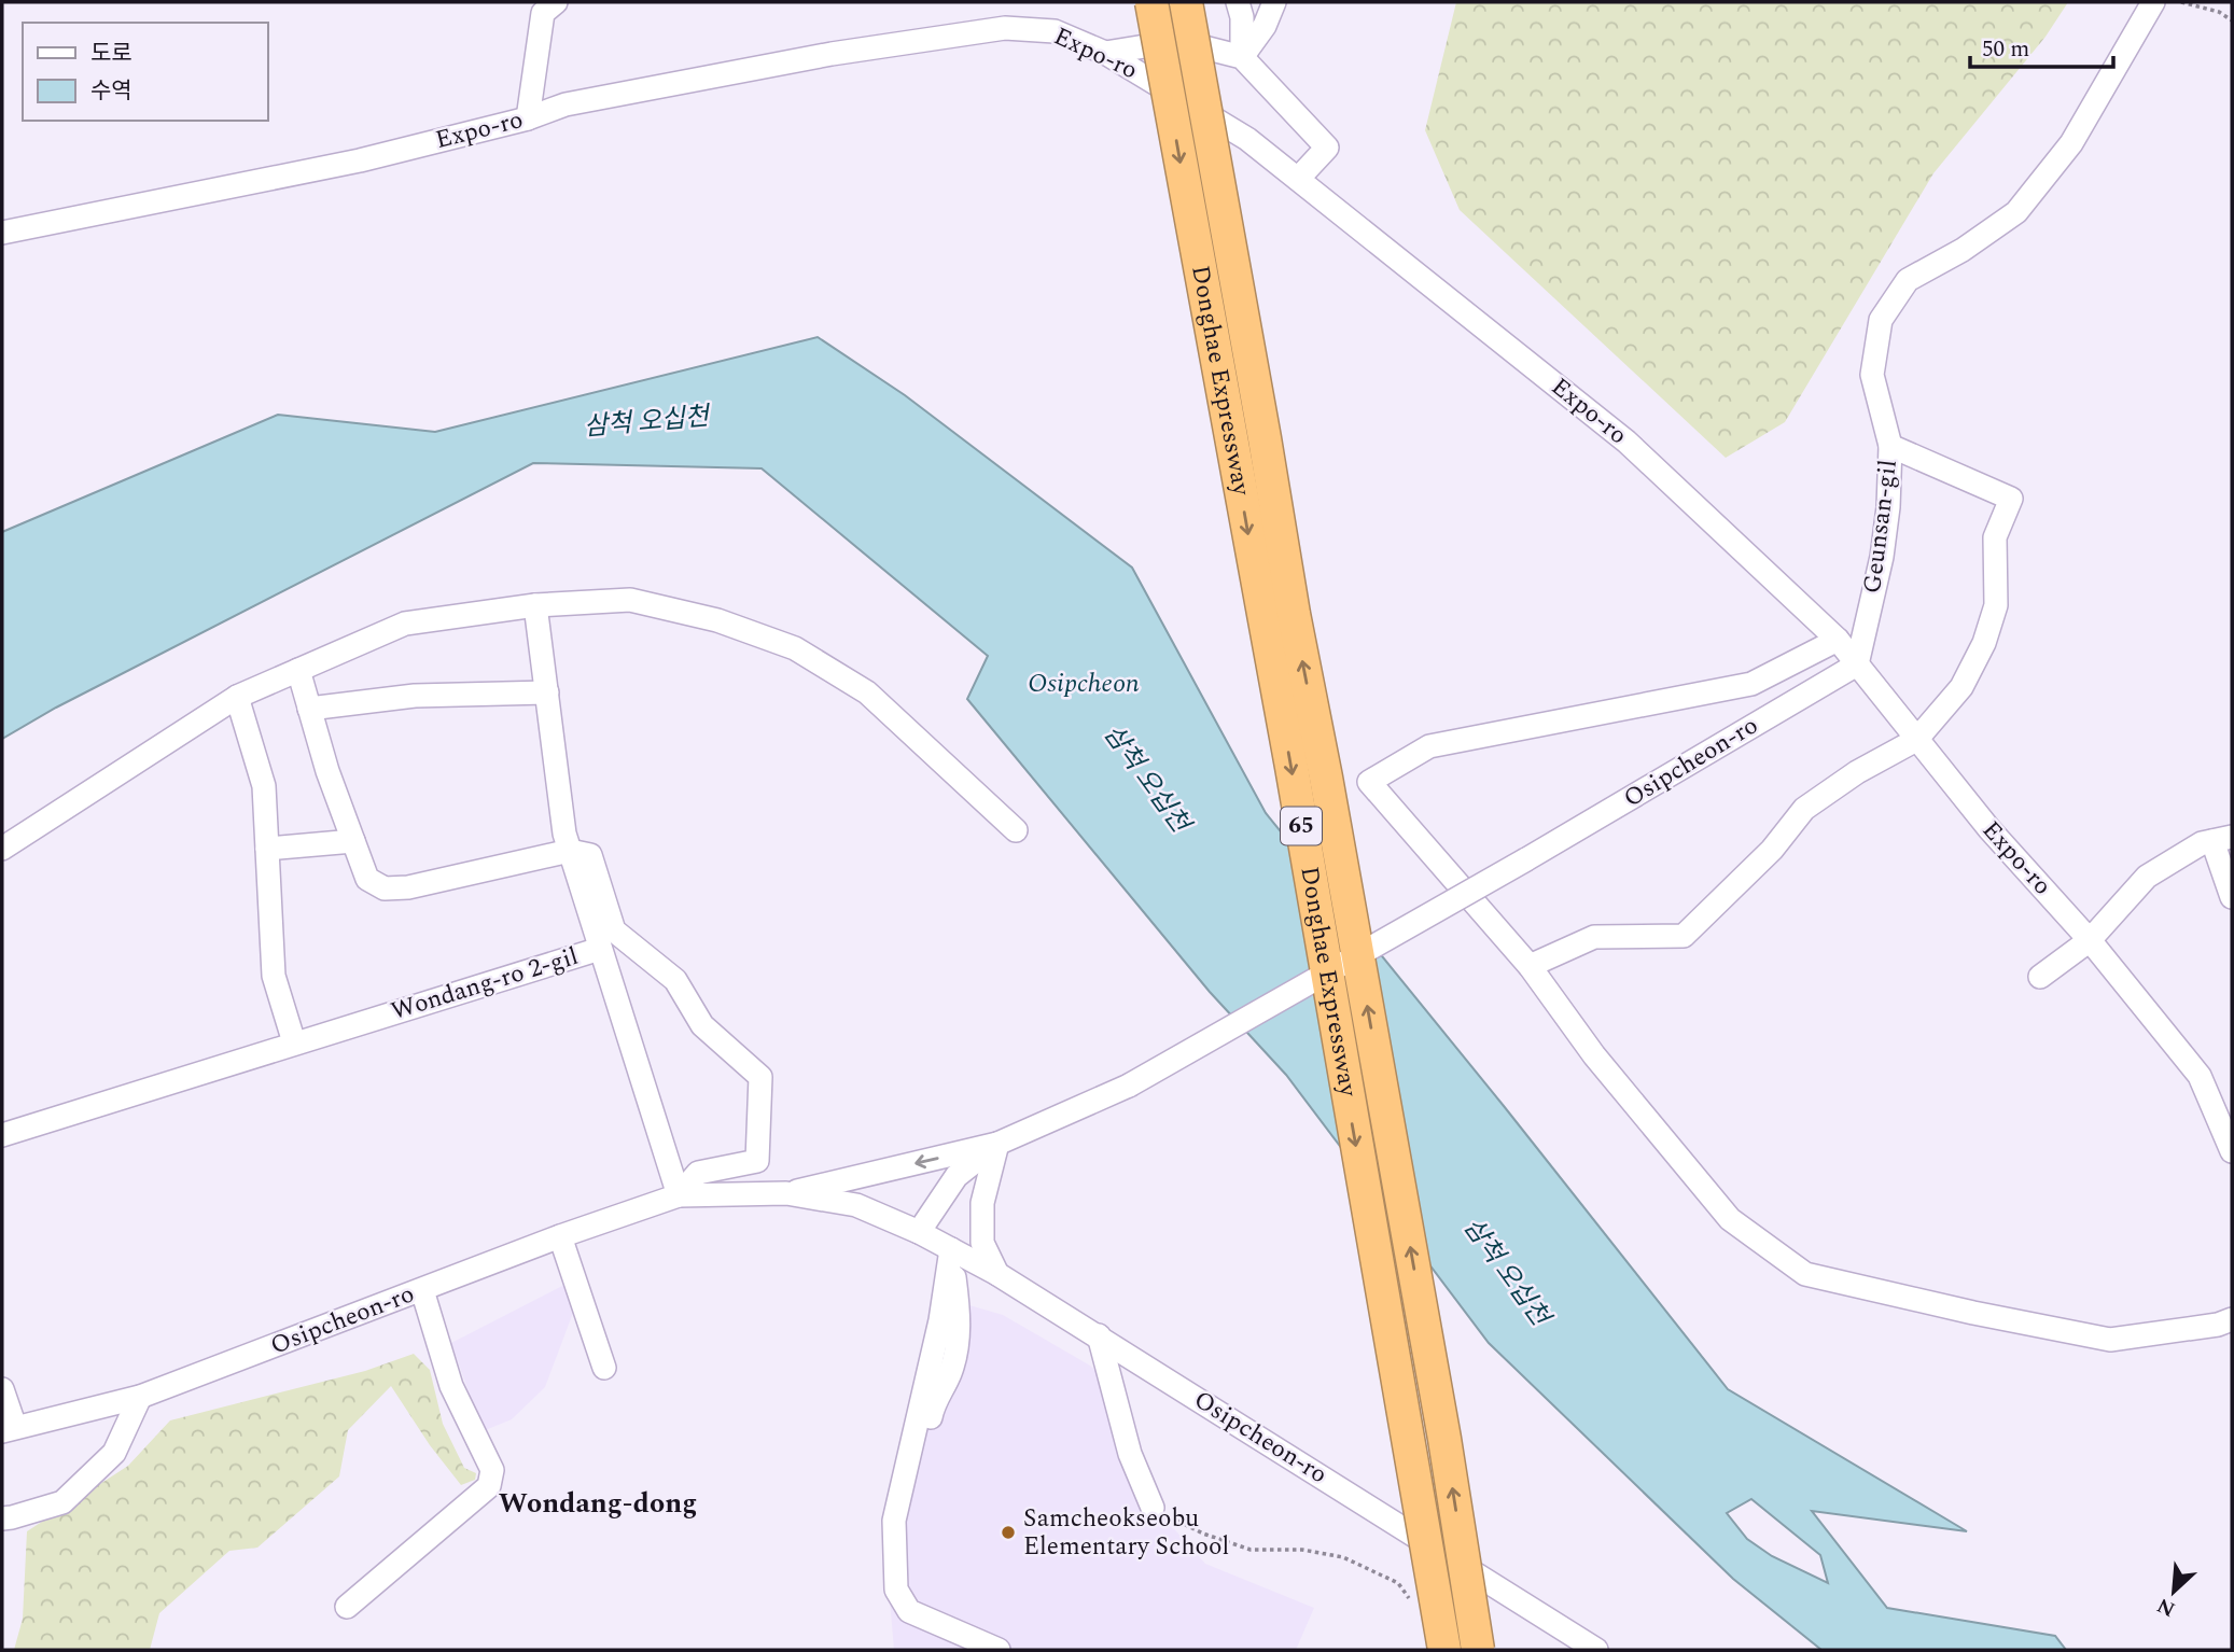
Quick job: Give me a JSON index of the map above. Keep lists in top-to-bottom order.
{
  "streets": {
    "highway": ["Donghae Expressway", "65"],
    "street": [
      "Expo-ro",
      "Geunsan-gil",
      "Osipcheon-ro",
      "Wondang-ro 2-gil"
    ]
  },
  "crossings": [
    ["Expo-ro", "Geunsan-gil"],
    ["Expo-ro", "Osipcheon-ro"],
    ["Geunsan-gil", "Osipcheon-ro"]
  ],
  "districts": ["Wondang-dong"],
  "water": ["삼척 오십천", "Osipcheon"],
  "places": ["Samcheokseobu Elementary School"],
  "legend": ["도로", "수역"],
  "scale_bar": "50 m",
  "north": "bottom left"
}
